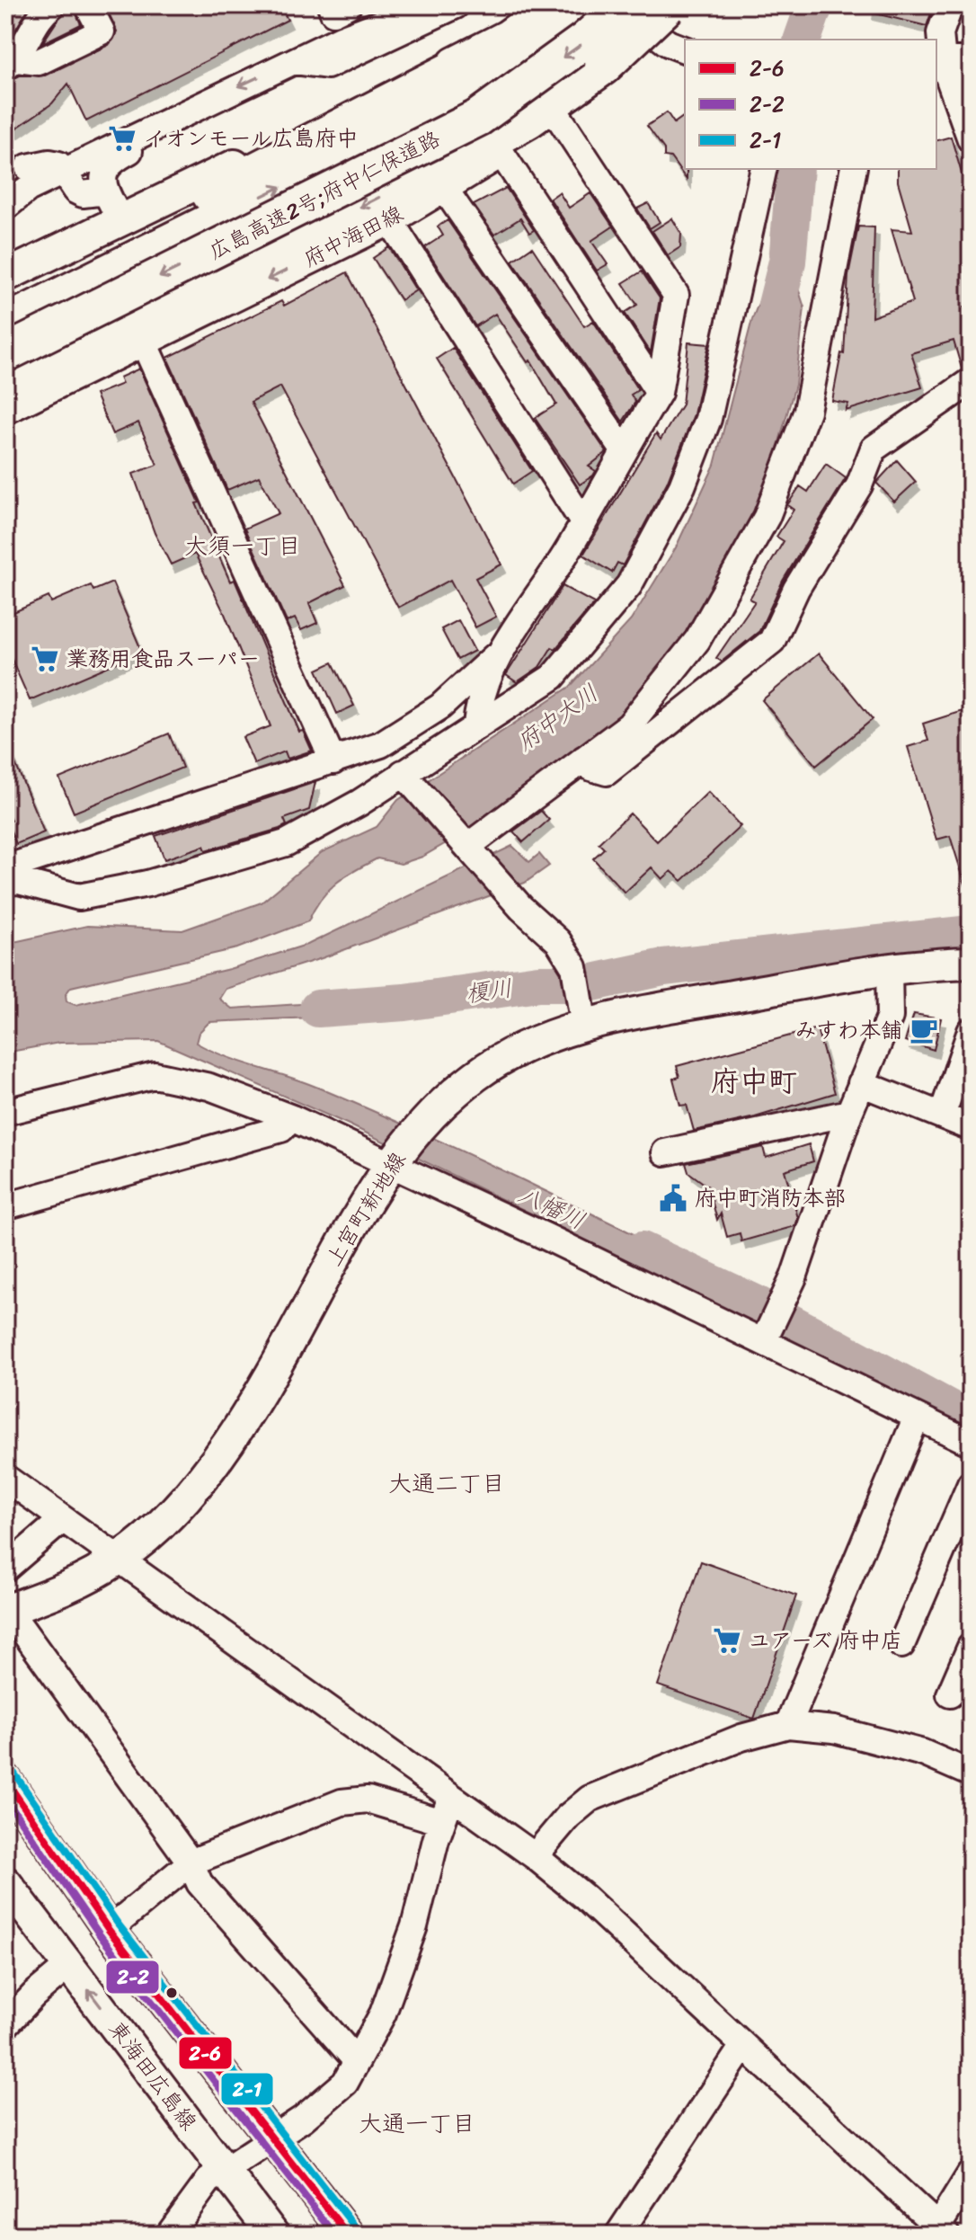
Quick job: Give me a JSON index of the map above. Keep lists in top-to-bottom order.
{
  "streets": {
    "highway": ["広島高速2号;府中仁保道路"],
    "main road": ["府中海田線", "上宮町新地線", "東海田広島線"]
  },
  "crossings": [
    ["広島高速2号;府中仁保道路", "府中海田線"]
  ],
  "districts": [
    "大須一丁目",
    "府中町",
    "大通二丁目",
    "大通一丁目"
  ],
  "water": ["府中大川", "榎川", "八幡川"],
  "places": {
    "supermarket": ["イオンモール広島府中", "業務用食品スーパー", "ユアーズ 府中店"],
    "cafe": ["みすわ本舗"],
    "public building": ["府中町消防本部"]
  },
  "lines": ["transit line 2-1", "transit line 2-6", "transit line 2-2"],
  "legend": ["2-6", "2-2", "2-1"]
}
